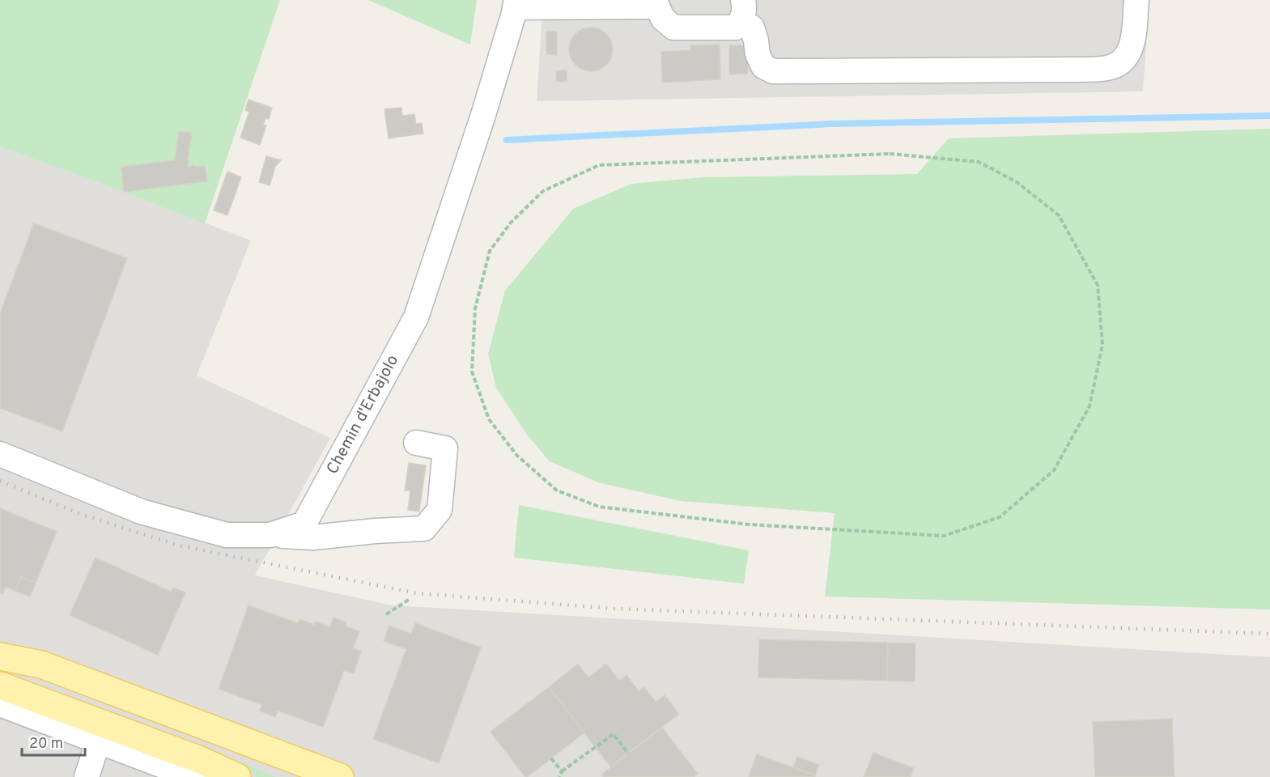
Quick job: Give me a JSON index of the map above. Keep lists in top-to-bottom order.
{
  "streets": {
    "street": ["Chemin d'Erbajolo"]
  },
  "scale_bar": "20 m"
}
